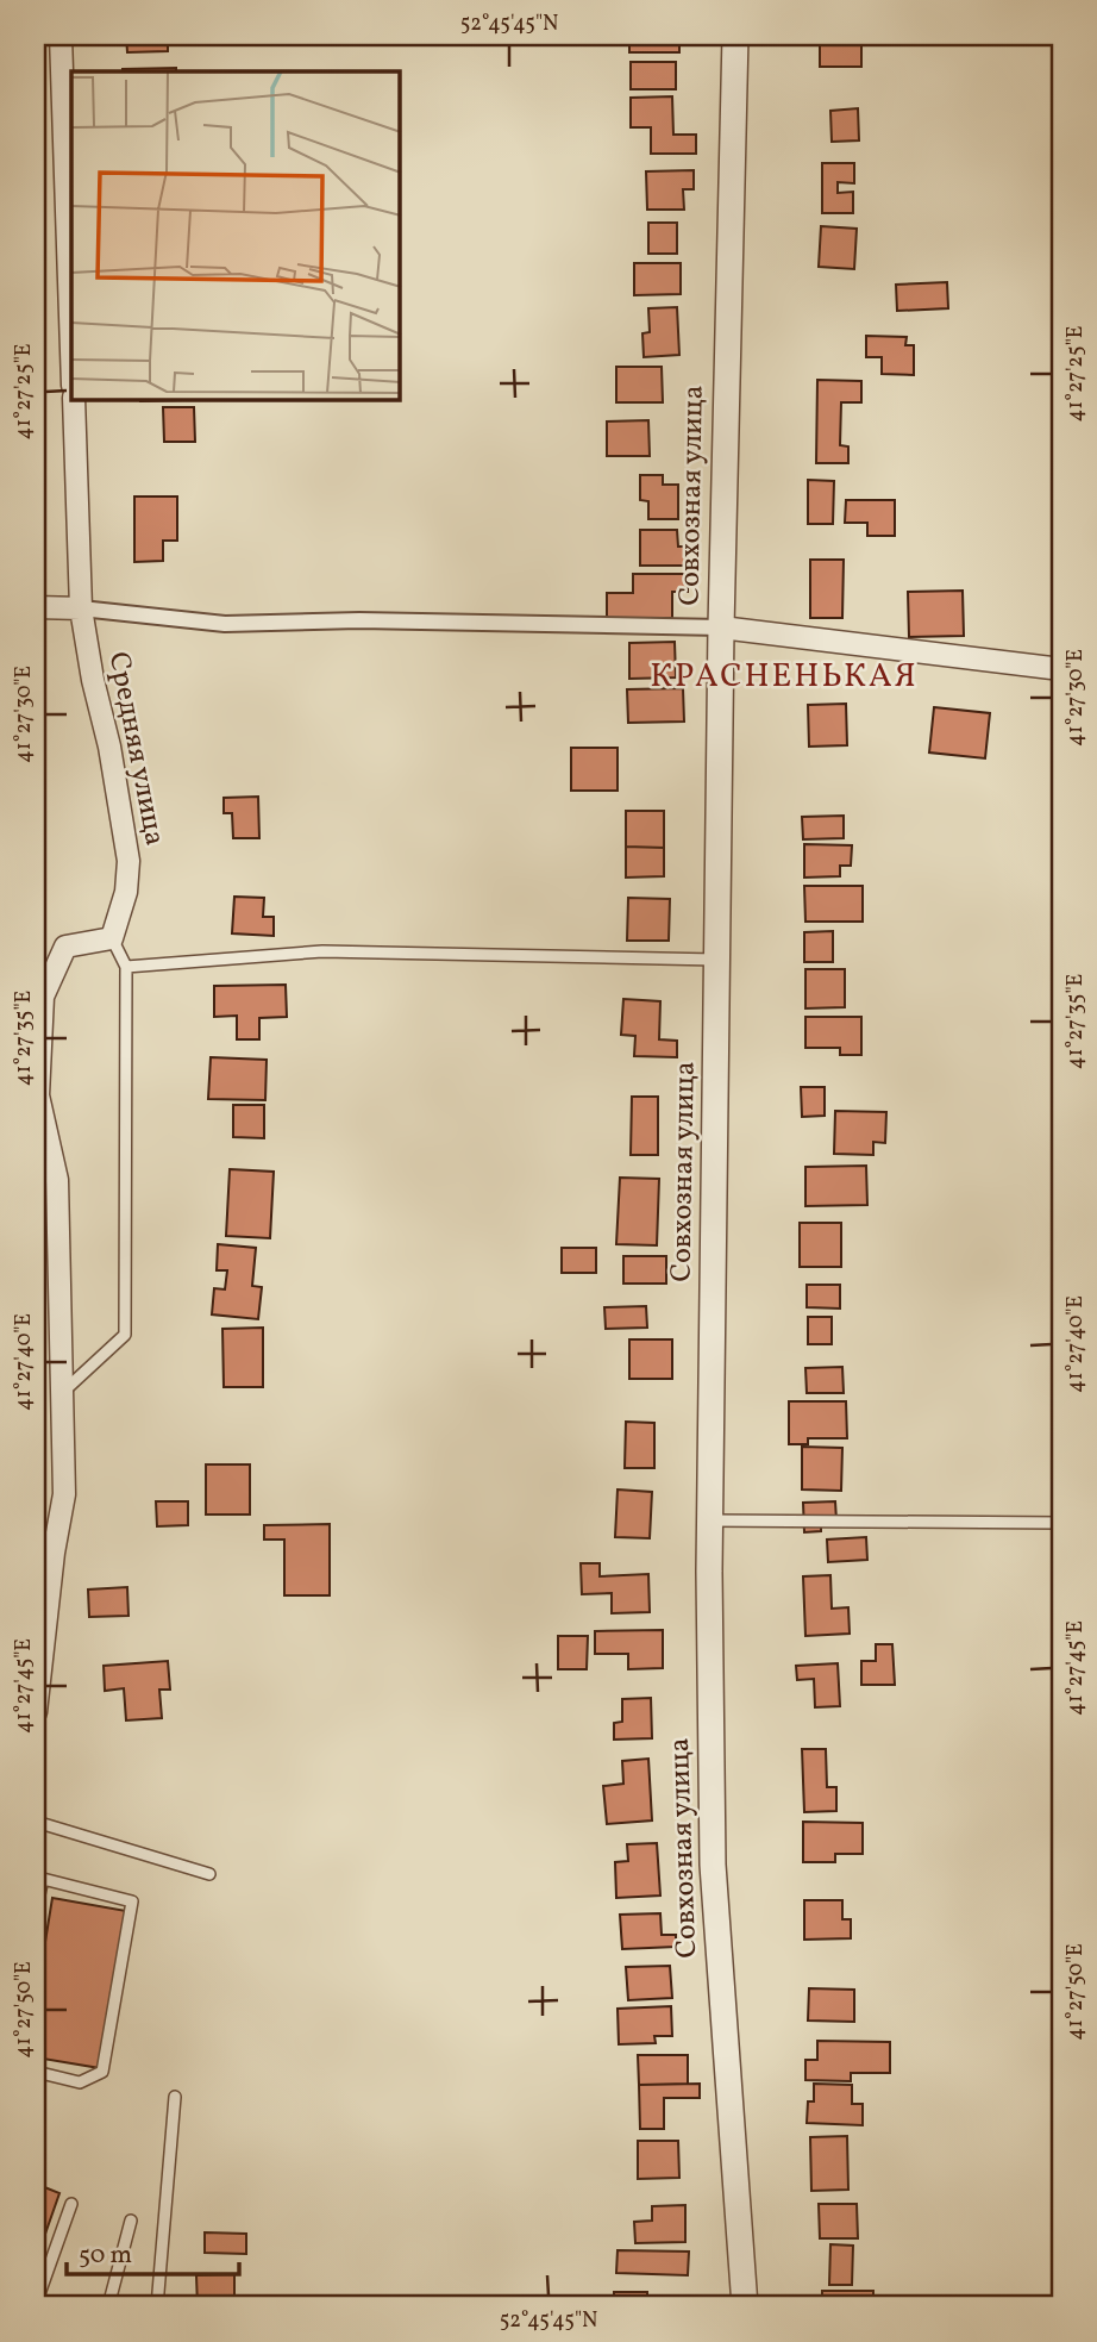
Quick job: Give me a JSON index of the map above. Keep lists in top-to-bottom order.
{
  "streets": {
    "street": ["Совхозная улица", "Средняя улица"]
  },
  "districts": ["КРАСНЕНЬКАЯ"],
  "scale_bar": "50 m",
  "coordinates": [
    "52°45'45\"N",
    "41°27'25\"E",
    "41°27'30\"E",
    "41°27'35\"E",
    "41°27'40\"E",
    "41°27'45\"E",
    "41°27'50\"E"
  ]
}
